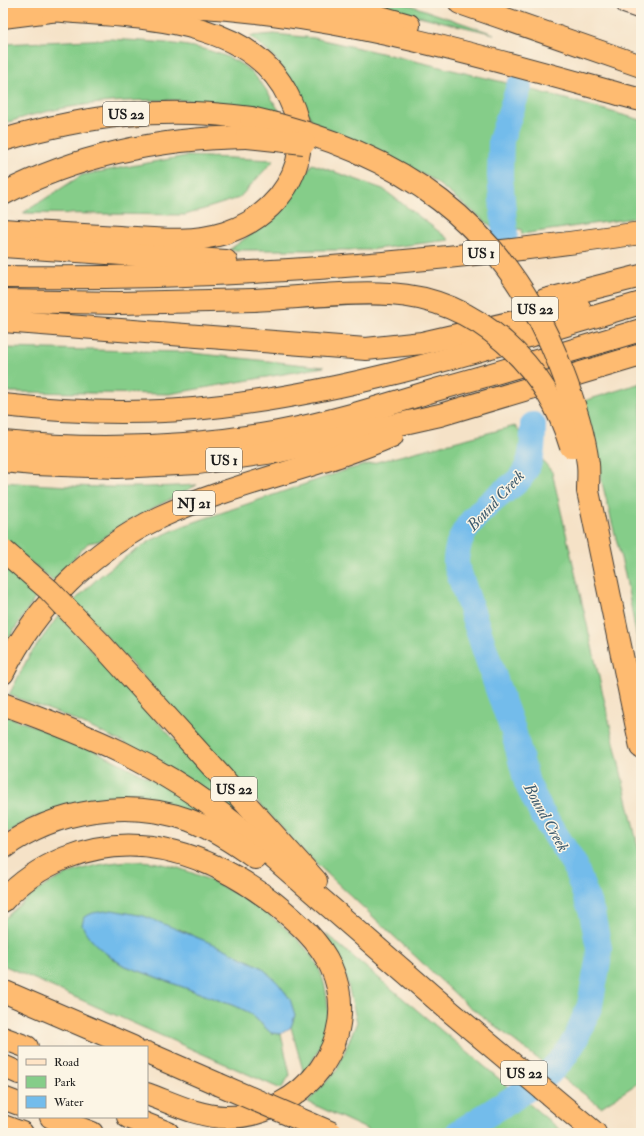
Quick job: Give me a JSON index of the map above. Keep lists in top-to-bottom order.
{
  "streets": {
    "highway": ["US 22", "US 1", "NJ 21"]
  },
  "crossings": [
    ["US 1", "NJ 21"]
  ],
  "water": ["Bound Creek"],
  "legend": ["Road", "Park", "Water"]
}
